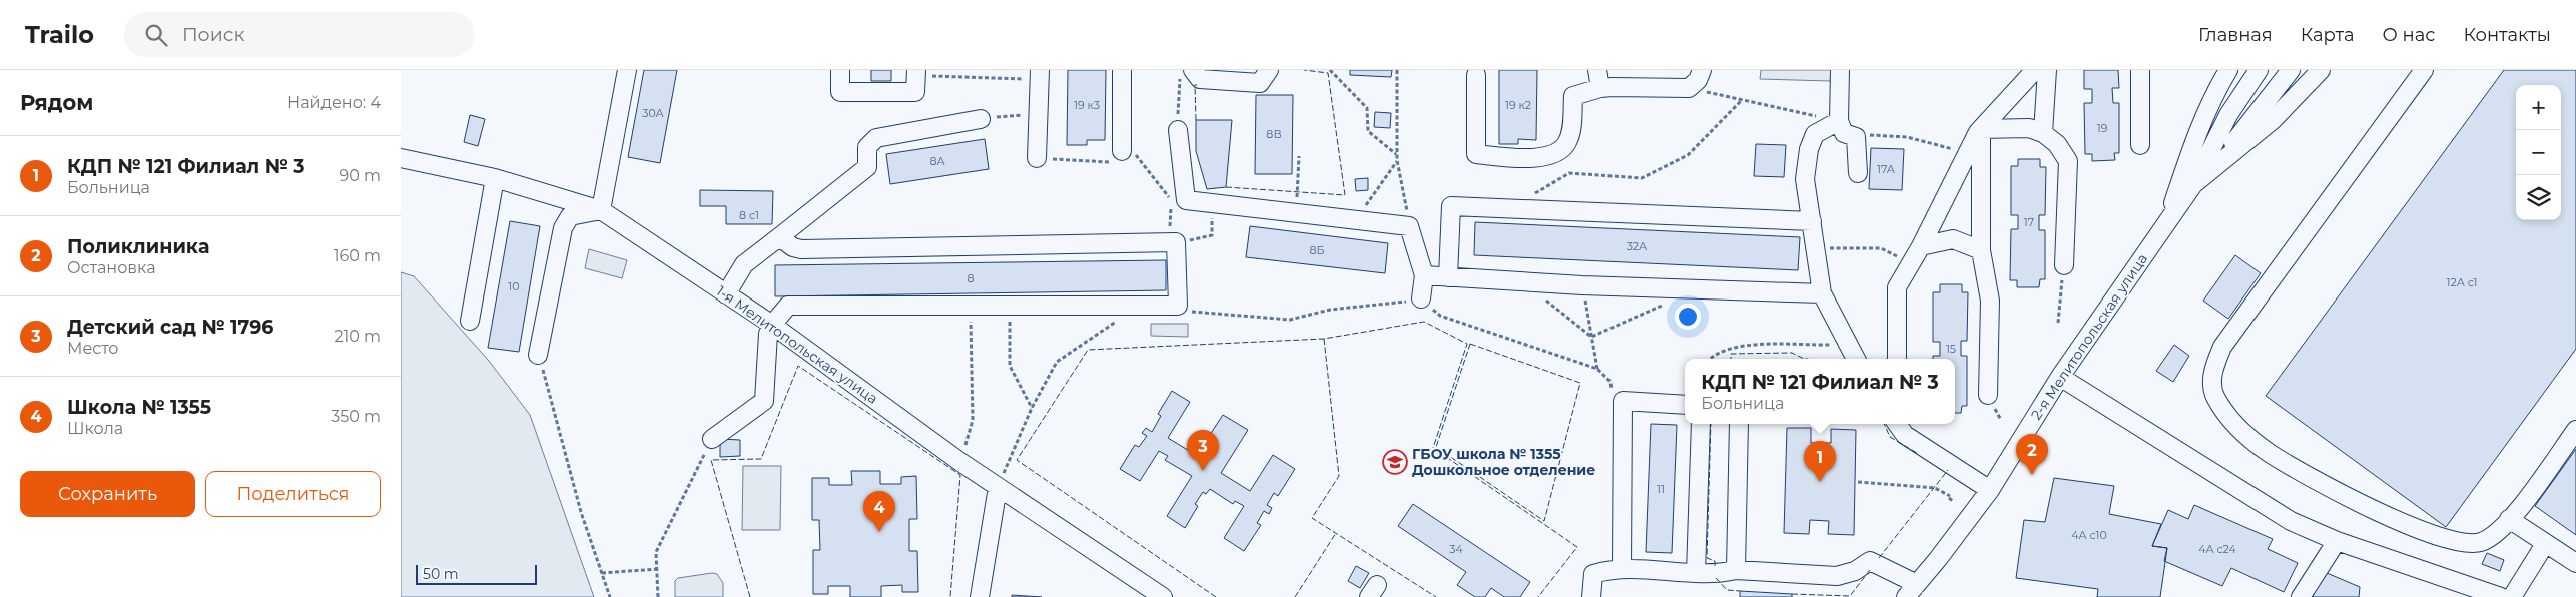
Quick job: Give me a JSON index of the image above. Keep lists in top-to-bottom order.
{
  "streets": {
    "street": ["2-я Мелитопольская улица", "1-я Мелитопольская улица"]
  },
  "places": {
    "school or university": ["ГБОУ школа № 1355 Дошкольное отделение"]
  },
  "house_numbers": [
    "19 к3",
    "19 к2",
    "30А",
    "19",
    "8В",
    "8А",
    "17А",
    "8 с1",
    "17",
    "32А",
    "8Б",
    "8",
    "12А с1",
    "10",
    "15",
    "11",
    "4А с10",
    "34",
    "4А с24"
  ],
  "scale_bar": "50 m",
  "page": {
    "header": "Trailo",
    "search": "Поиск",
    "nav": [
      "Главная",
      "Карта",
      "О нас",
      "Контакты"
    ],
    "heading": ["Рядом", "Найдено: 4"],
    "map_buttons": ["+", "−"],
    "list": [
      {
        "mark": "1",
        "name": "КДП № 121 Филиал № 3",
        "note": "Больница",
        "value": "90 m"
      },
      {
        "mark": "2",
        "name": "Поликлиника",
        "note": "Остановка",
        "value": "160 m"
      },
      {
        "mark": "3",
        "name": "Детский сад № 1796",
        "note": "Место",
        "value": "210 m"
      },
      {
        "mark": "4",
        "name": "Школа № 1355",
        "note": "Школа",
        "value": "350 m"
      }
    ],
    "popup": ["КДП № 121 Филиал № 3", "Больница"],
    "pins": [
      "3",
      "2",
      "1",
      "4"
    ],
    "buttons": ["Сохранить", "Поделиться"],
    "scale": "50 m"
  }
}
